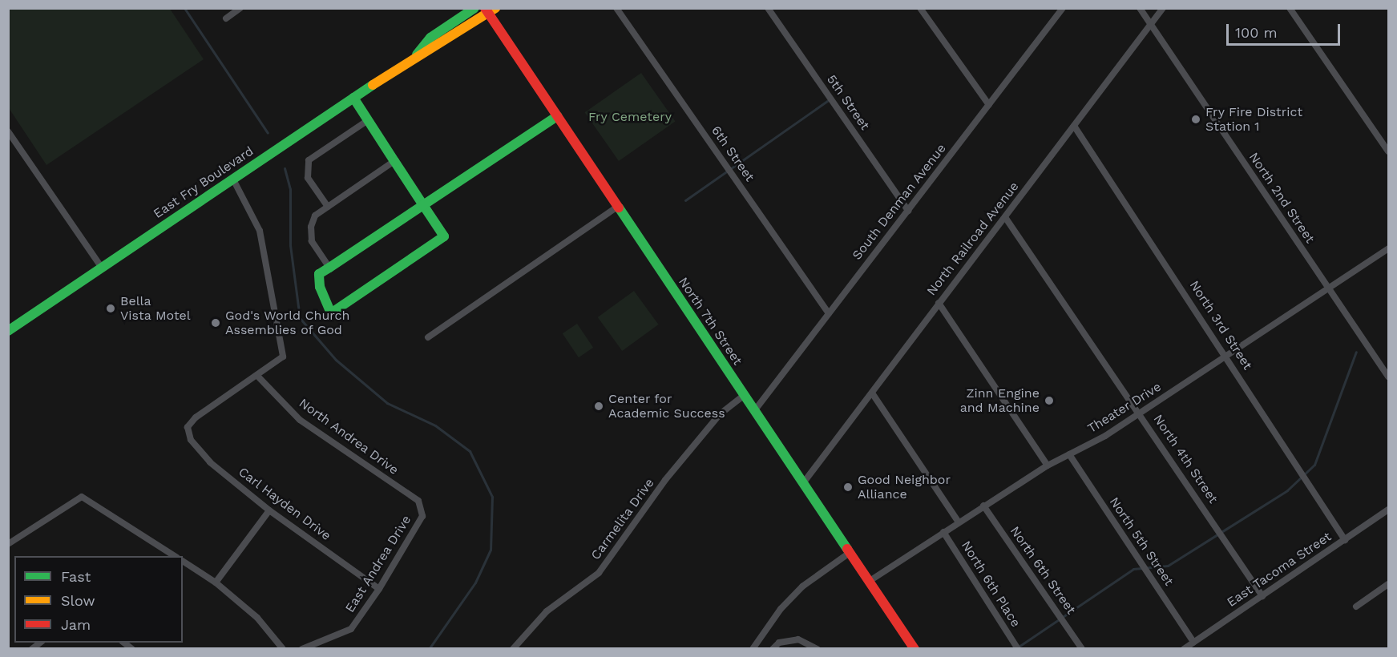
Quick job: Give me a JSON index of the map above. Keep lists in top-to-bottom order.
{
  "streets": {
    "main road": ["East Fry Boulevard", "North 7th Street"],
    "street": [
      "5th Street",
      "6th Street",
      "North 2nd Street",
      "South Denman Avenue",
      "North Railroad Avenue",
      "North 3rd Street",
      "Theater Drive",
      "North Andrea Drive",
      "North 4th Street",
      "Carl Hayden Drive",
      "Carmelita Drive",
      "North 5th Street",
      "East Andrea Drive",
      "East Tacoma Street",
      "North 6th Street",
      "North 6th Place"
    ]
  },
  "crossings": [
    ["5th Street", "South Denman Avenue"],
    ["6th Street", "South Denman Avenue"],
    ["East Fry Boulevard", "North 7th Street"],
    ["North 2nd Street", "North Railroad Avenue"],
    ["North 2nd Street", "Theater Drive"],
    ["South Denman Avenue", "North 7th Street"],
    ["North Railroad Avenue", "North 7th Street"],
    ["North Railroad Avenue", "North 3rd Street"],
    ["North Railroad Avenue", "North 4th Street"],
    ["North 7th Street", "Theater Drive"],
    ["North 7th Street", "Carmelita Drive"],
    ["North 3rd Street", "Theater Drive"],
    ["North 3rd Street", "East Tacoma Street"],
    ["Theater Drive", "North 4th Street"],
    ["Theater Drive", "North 5th Street"],
    ["Theater Drive", "North 6th Street"],
    ["Theater Drive", "North 6th Place"],
    ["North Andrea Drive", "Carl Hayden Drive"],
    ["North Andrea Drive", "East Andrea Drive"],
    ["North 4th Street", "East Tacoma Street"],
    ["Carl Hayden Drive", "East Andrea Drive"],
    ["North 5th Street", "East Tacoma Street"]
  ],
  "parks": ["Fry Cemetery"],
  "places": [
    "Fry Fire District Station 1",
    "Bella Vista Motel",
    "God's World Church Assemblies of God",
    "Zinn Engine and Machine",
    "Center for Academic Success",
    "Good Neighbor Alliance"
  ],
  "legend": ["Fast", "Slow", "Jam"],
  "scale_bar": "100 m"
}
